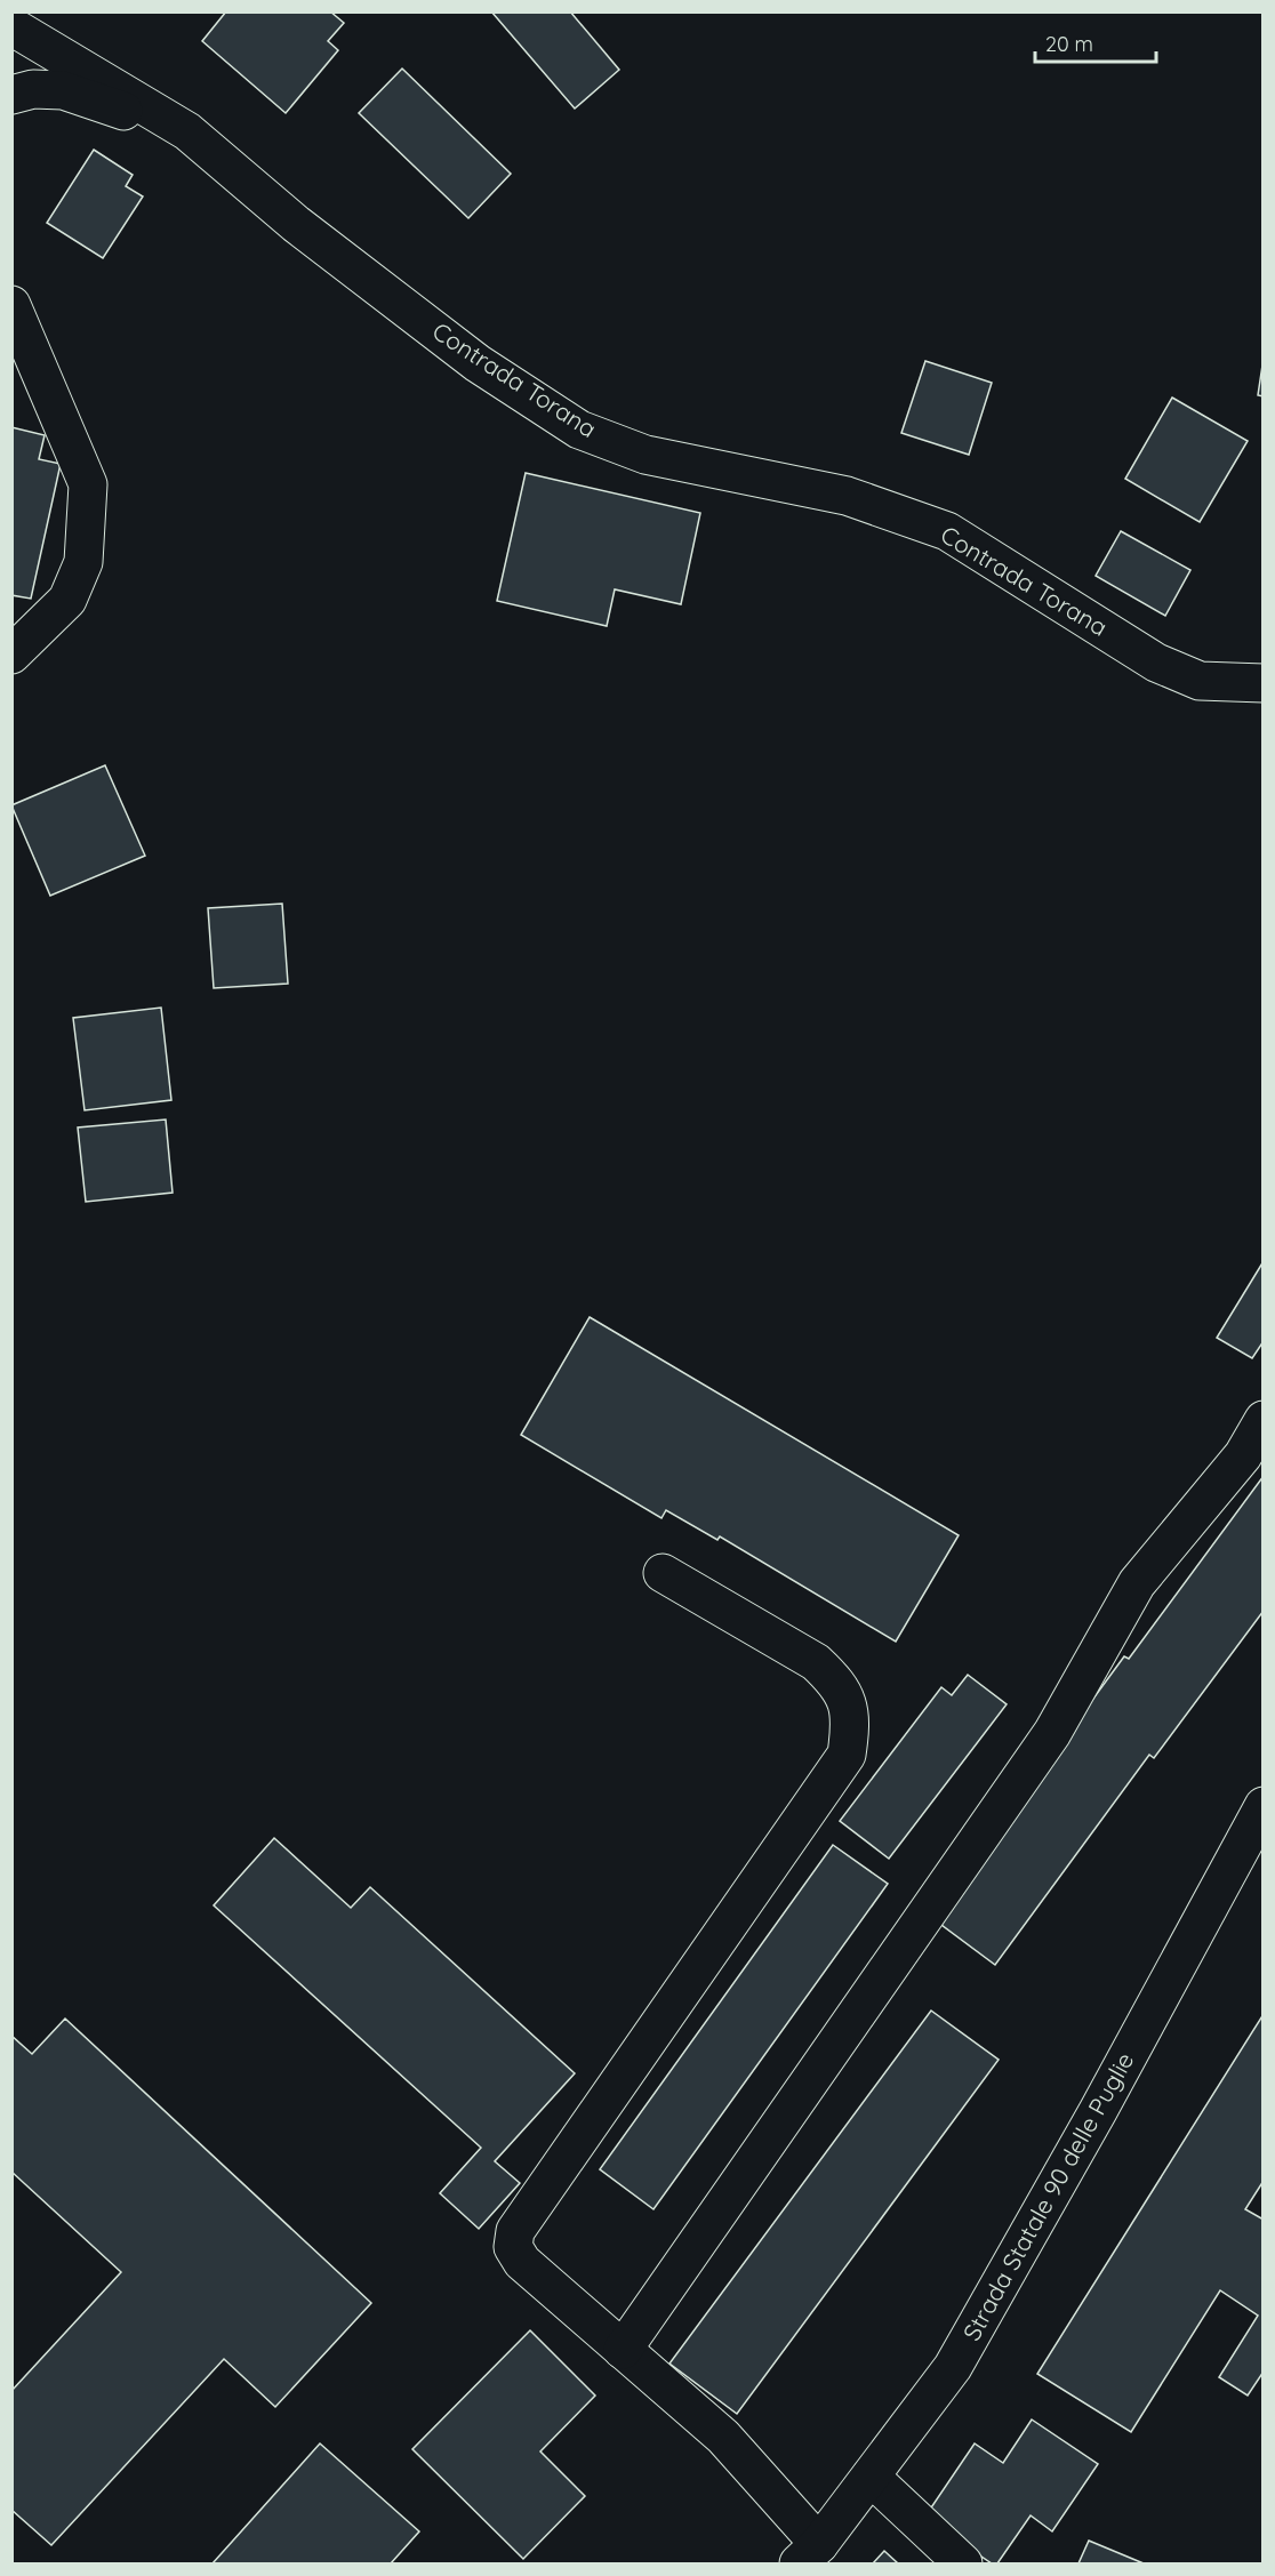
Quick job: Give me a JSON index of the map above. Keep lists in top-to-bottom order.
{
  "streets": {
    "street": ["Contrada Torana", "Strada Statale 90 delle Puglie"]
  },
  "scale_bar": "20 m"
}
